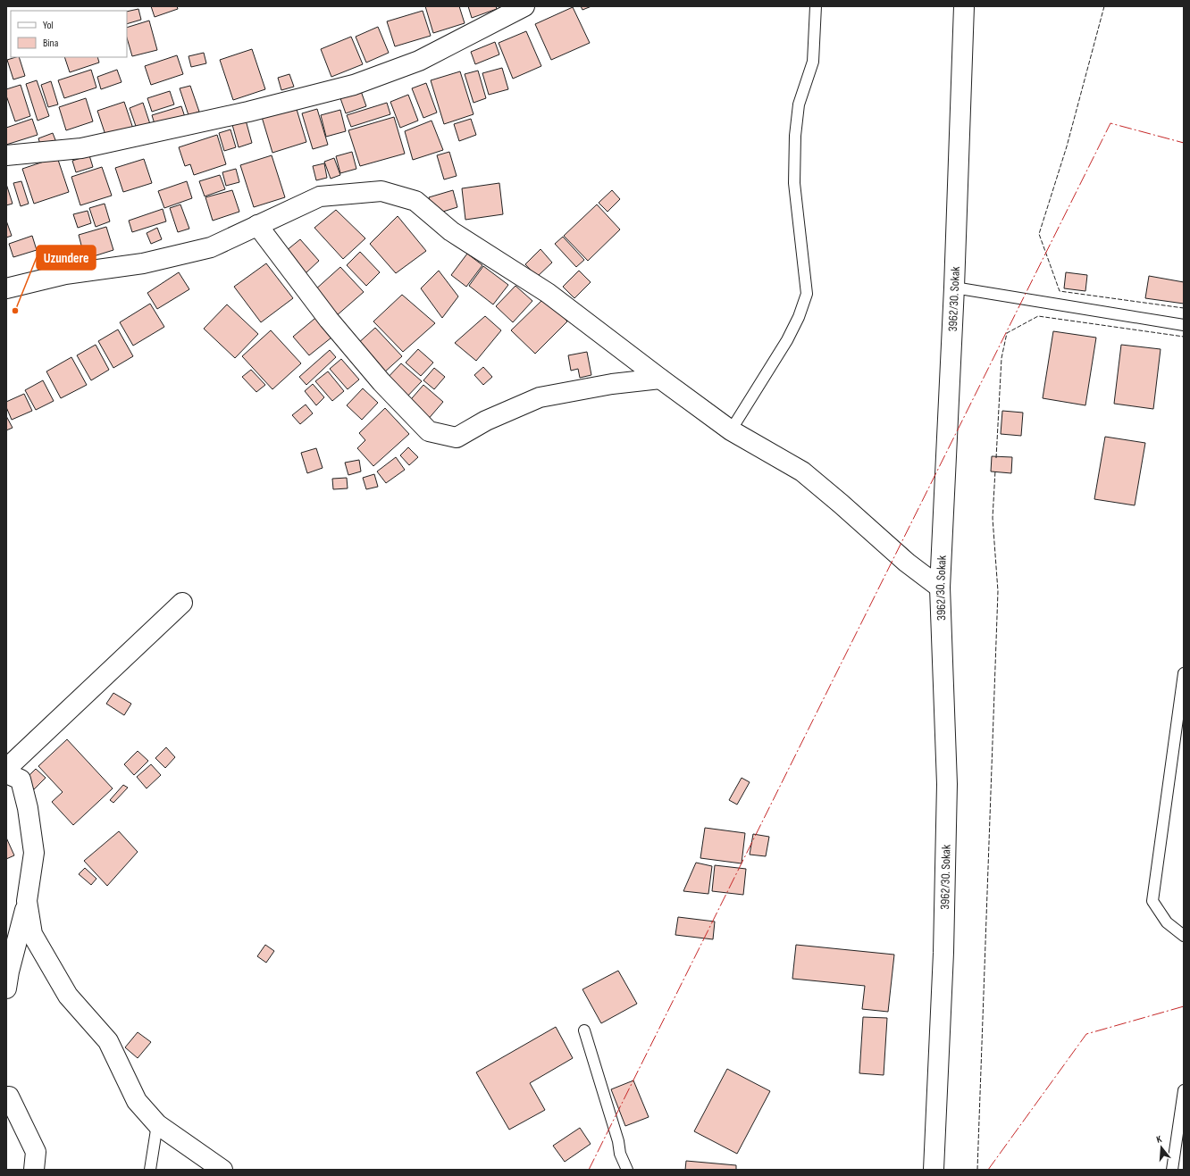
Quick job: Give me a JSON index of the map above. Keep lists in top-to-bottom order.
{
  "streets": {
    "street": ["3962/30. Sokak"]
  },
  "places": ["Uzundere"],
  "legend": ["Yol", "Bina"],
  "north": "top"
}
